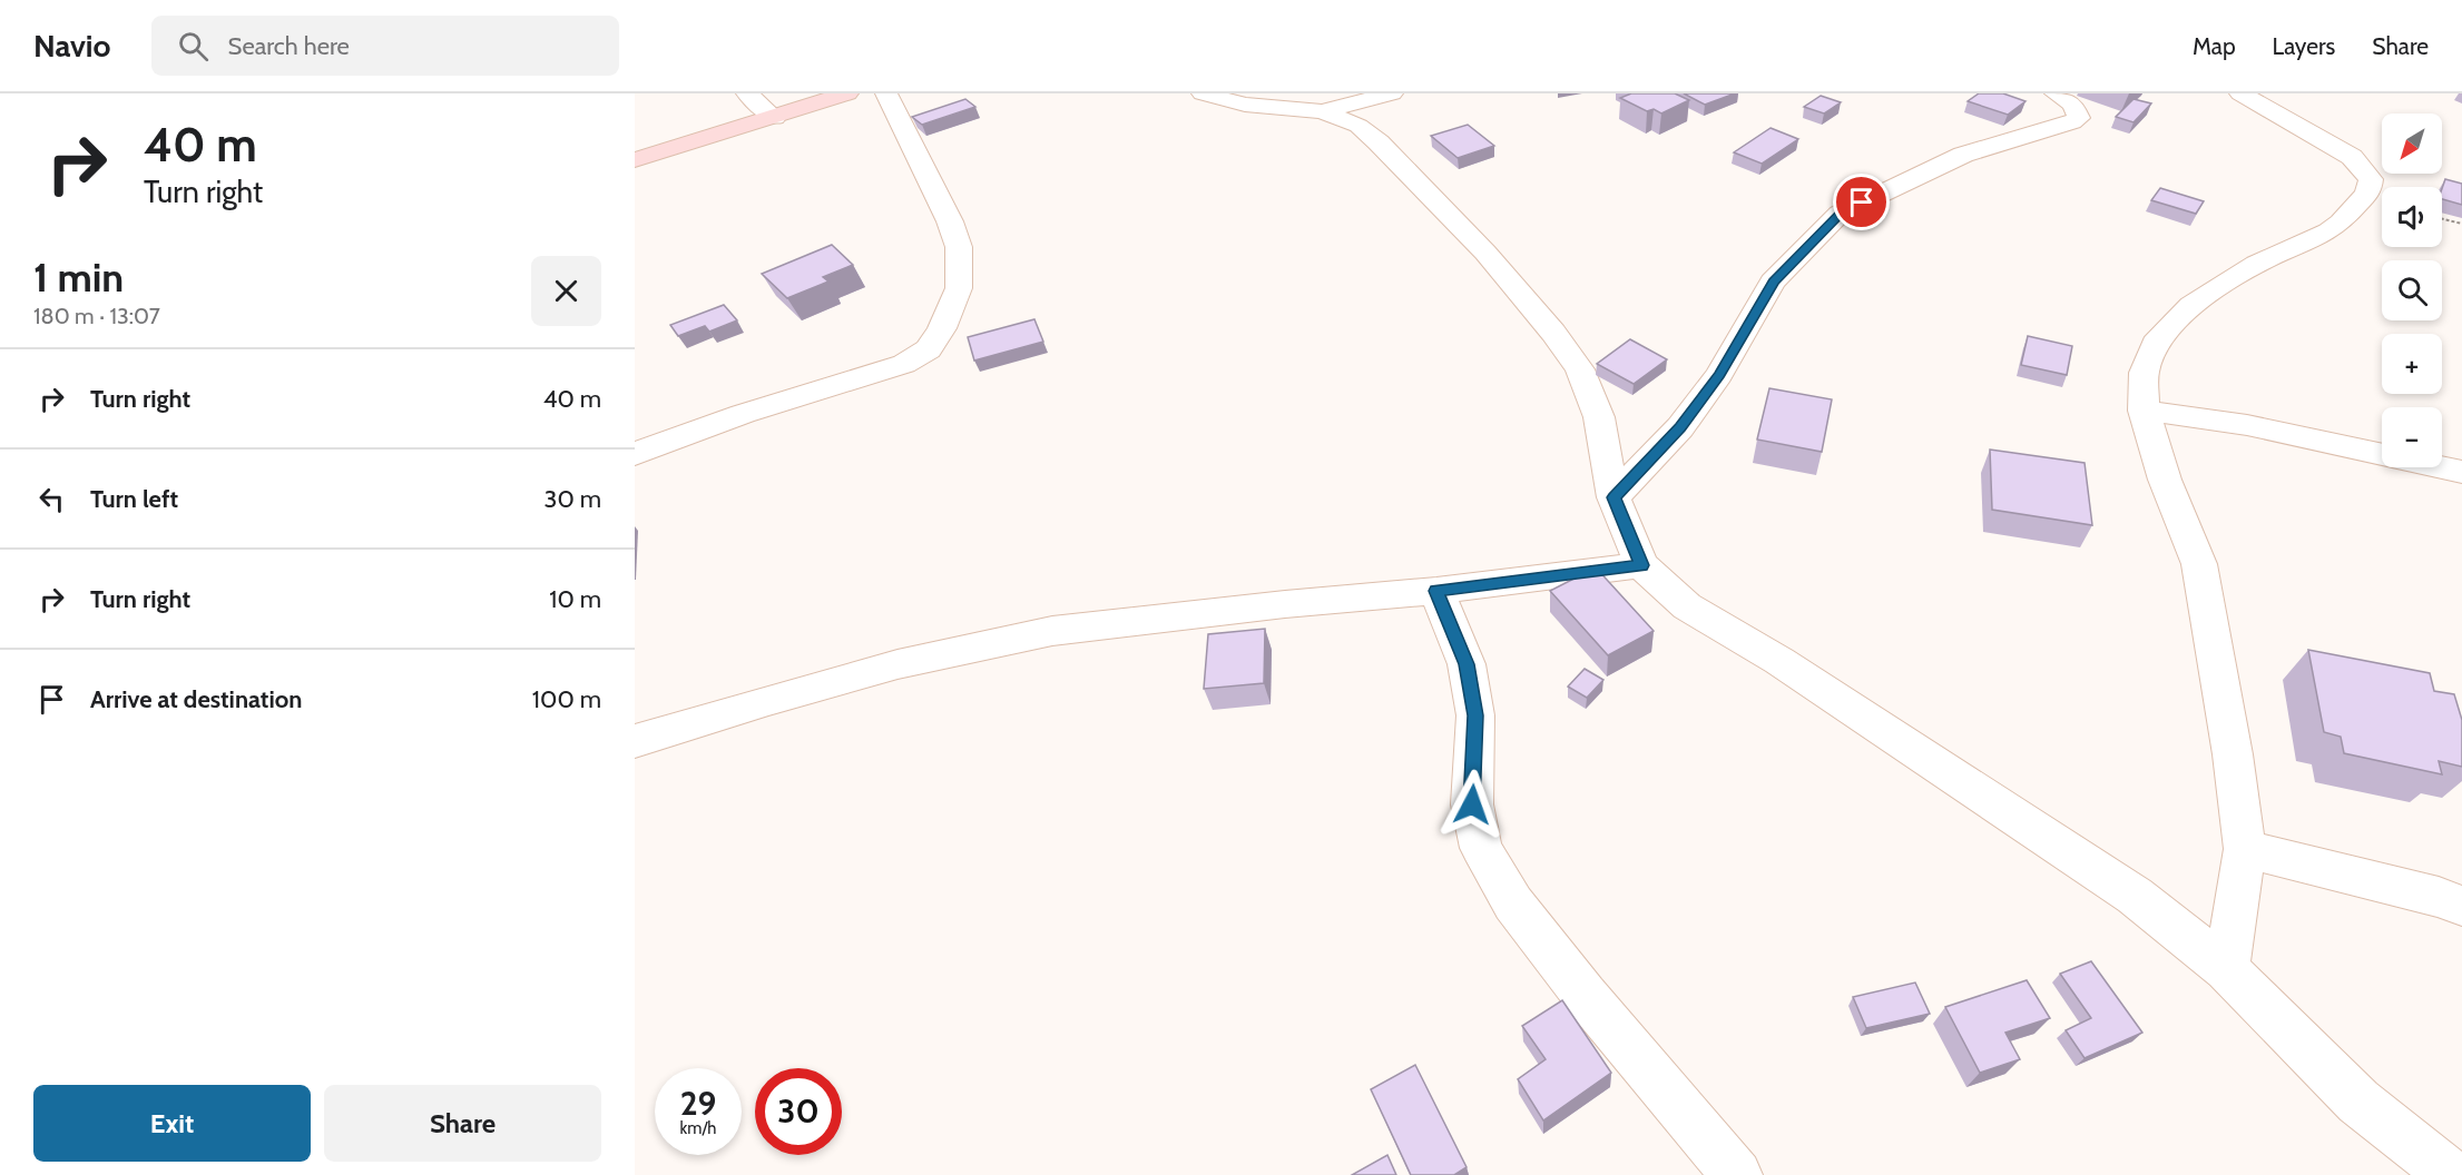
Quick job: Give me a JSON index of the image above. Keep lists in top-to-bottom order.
{
  "north": "bottom left",
  "page": {
    "header": "Navio",
    "search": "Search here",
    "nav": ["Map", "Layers", "Share"],
    "turn": ["40 m", "Turn right"],
    "map_buttons": ["+", "−"],
    "heading": ["1 min", "180 m · 13:07"],
    "list": [
      {
        "name": "Turn right",
        "value": "40 m"
      },
      {
        "name": "Turn left",
        "value": "30 m"
      },
      {
        "name": "Turn right",
        "value": "10 m"
      },
      {
        "name": "Arrive at destination",
        "value": "100 m"
      }
    ],
    "speed": "29 km/h",
    "limit": "30",
    "buttons": ["Exit", "Share"]
  }
}
